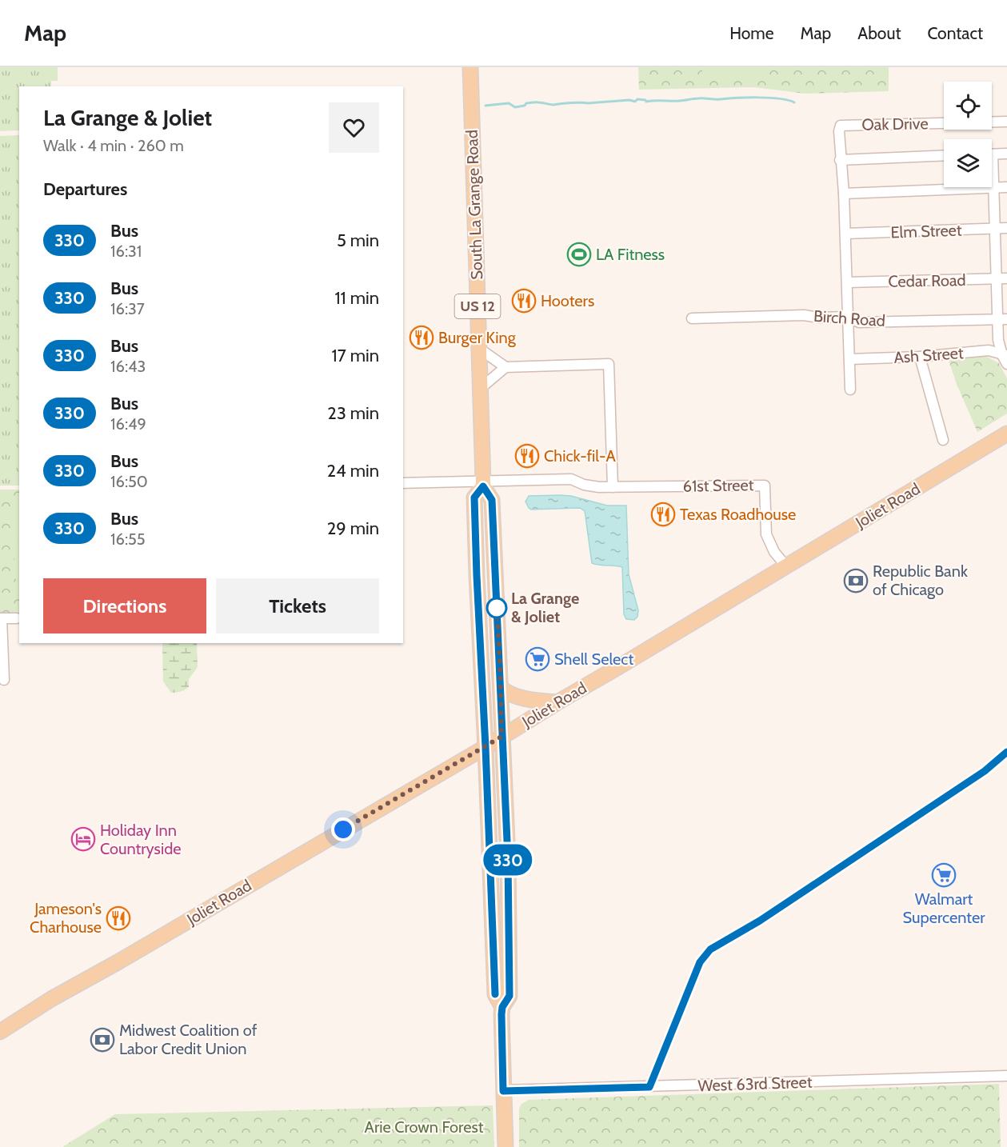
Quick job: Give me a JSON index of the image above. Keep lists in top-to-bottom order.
{
  "streets": {
    "main road": ["South La Grange Road", "US 12", "Joliet Road"],
    "street": [
      "Oak Drive",
      "Elm Street",
      "Cedar Road",
      "Birch Road",
      "Ash Street",
      "61st Street",
      "West 63rd Street"
    ]
  },
  "crossings": [
    ["South La Grange Road", "61st Street"],
    ["South La Grange Road", "Joliet Road"],
    ["South La Grange Road", "West 63rd Street"],
    ["61st Street", "Joliet Road"]
  ],
  "parks": ["Arie Crown Forest"],
  "places": {
    "sports": ["LA Fitness"],
    "restaurant": [
      "Hooters",
      "Burger King",
      "Chick-fil-A",
      "Texas Roadhouse",
      "Jameson's Charhouse"
    ],
    "bank": ["Republic Bank of Chicago", "Midwest Coalition of Labor Credit Union"],
    "other": ["La Grange & Joliet"],
    "supermarket": ["Shell Select", "Walmart Supercenter"],
    "hotel": ["Holiday Inn Countryside"]
  },
  "lines": ["bus line 330"],
  "page": {
    "header": "Map",
    "nav": [
      "Home",
      "Map",
      "About",
      "Contact"
    ],
    "on_map": "330",
    "heading": [
      ["La Grange & Joliet", "Walk · 4 min · 260 m"],
      "Departures"
    ],
    "list": [
      {
        "mark": "330",
        "name": "Bus",
        "note": "16:31",
        "value": "5 min"
      },
      {
        "mark": "330",
        "name": "Bus",
        "note": "16:37",
        "value": "11 min"
      },
      {
        "mark": "330",
        "name": "Bus",
        "note": "16:43",
        "value": "17 min"
      },
      {
        "mark": "330",
        "name": "Bus",
        "note": "16:49",
        "value": "23 min"
      },
      {
        "mark": "330",
        "name": "Bus",
        "note": "16:50",
        "value": "24 min"
      },
      {
        "mark": "330",
        "name": "Bus",
        "note": "16:55",
        "value": "29 min"
      }
    ],
    "buttons": ["Directions", "Tickets"]
  }
}
